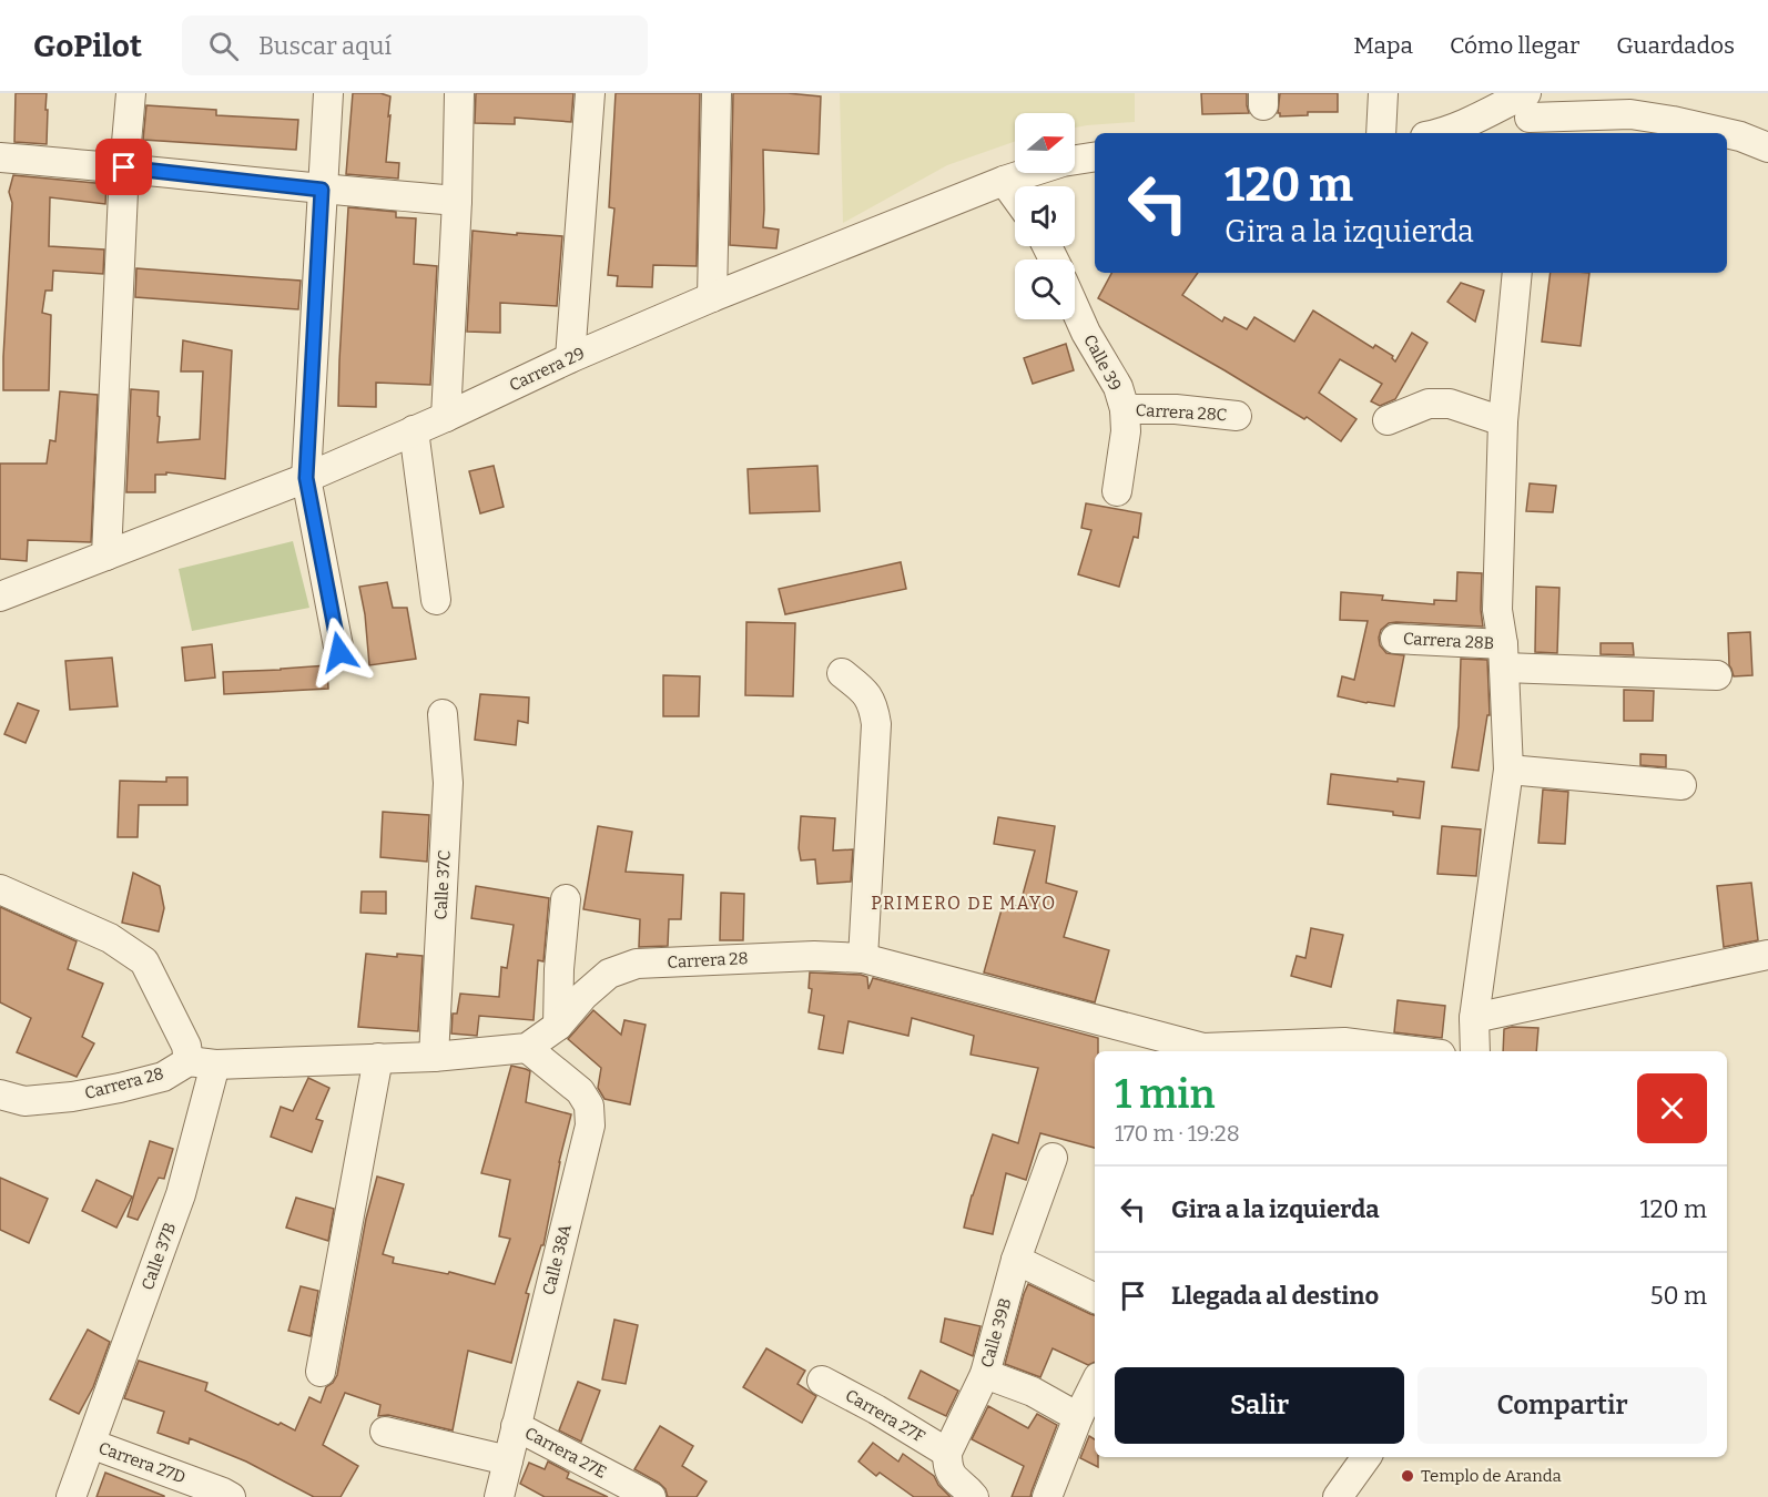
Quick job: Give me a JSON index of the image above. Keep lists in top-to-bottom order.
{
  "streets": {
    "street": [
      "Calle 39",
      "Carrera 29",
      "Carrera 28C",
      "Carrera 28B",
      "Calle 37C",
      "Carrera 28",
      "Calle 37B",
      "Calle 38A",
      "Calle 39B",
      "Carrera 27F",
      "Carrera 27E",
      "Carrera 27D"
    ]
  },
  "crossings": [
    ["Calle 39", "Carrera 28C"],
    ["Calle 37C", "Carrera 28"],
    ["Carrera 28", "Calle 37B"],
    ["Carrera 28", "Calle 38A"],
    ["Calle 37B", "Carrera 27D"],
    ["Calle 38A", "Carrera 27E"],
    ["Calle 39B", "Carrera 27F"]
  ],
  "districts": ["PRIMERO DE MAYO"],
  "places": ["Templo de Aranda"],
  "north": "right",
  "page": {
    "header": "GoPilot",
    "search": "Buscar aquí",
    "nav": ["Mapa", "Cómo llegar", "Guardados"],
    "turn": ["120 m", "Gira a la izquierda"],
    "heading": ["1 min", "170 m · 19:28"],
    "list": [
      {
        "name": "Gira a la izquierda",
        "value": "120 m"
      },
      {
        "name": "Llegada al destino",
        "value": "50 m"
      }
    ],
    "buttons": ["Salir", "Compartir"]
  }
}
